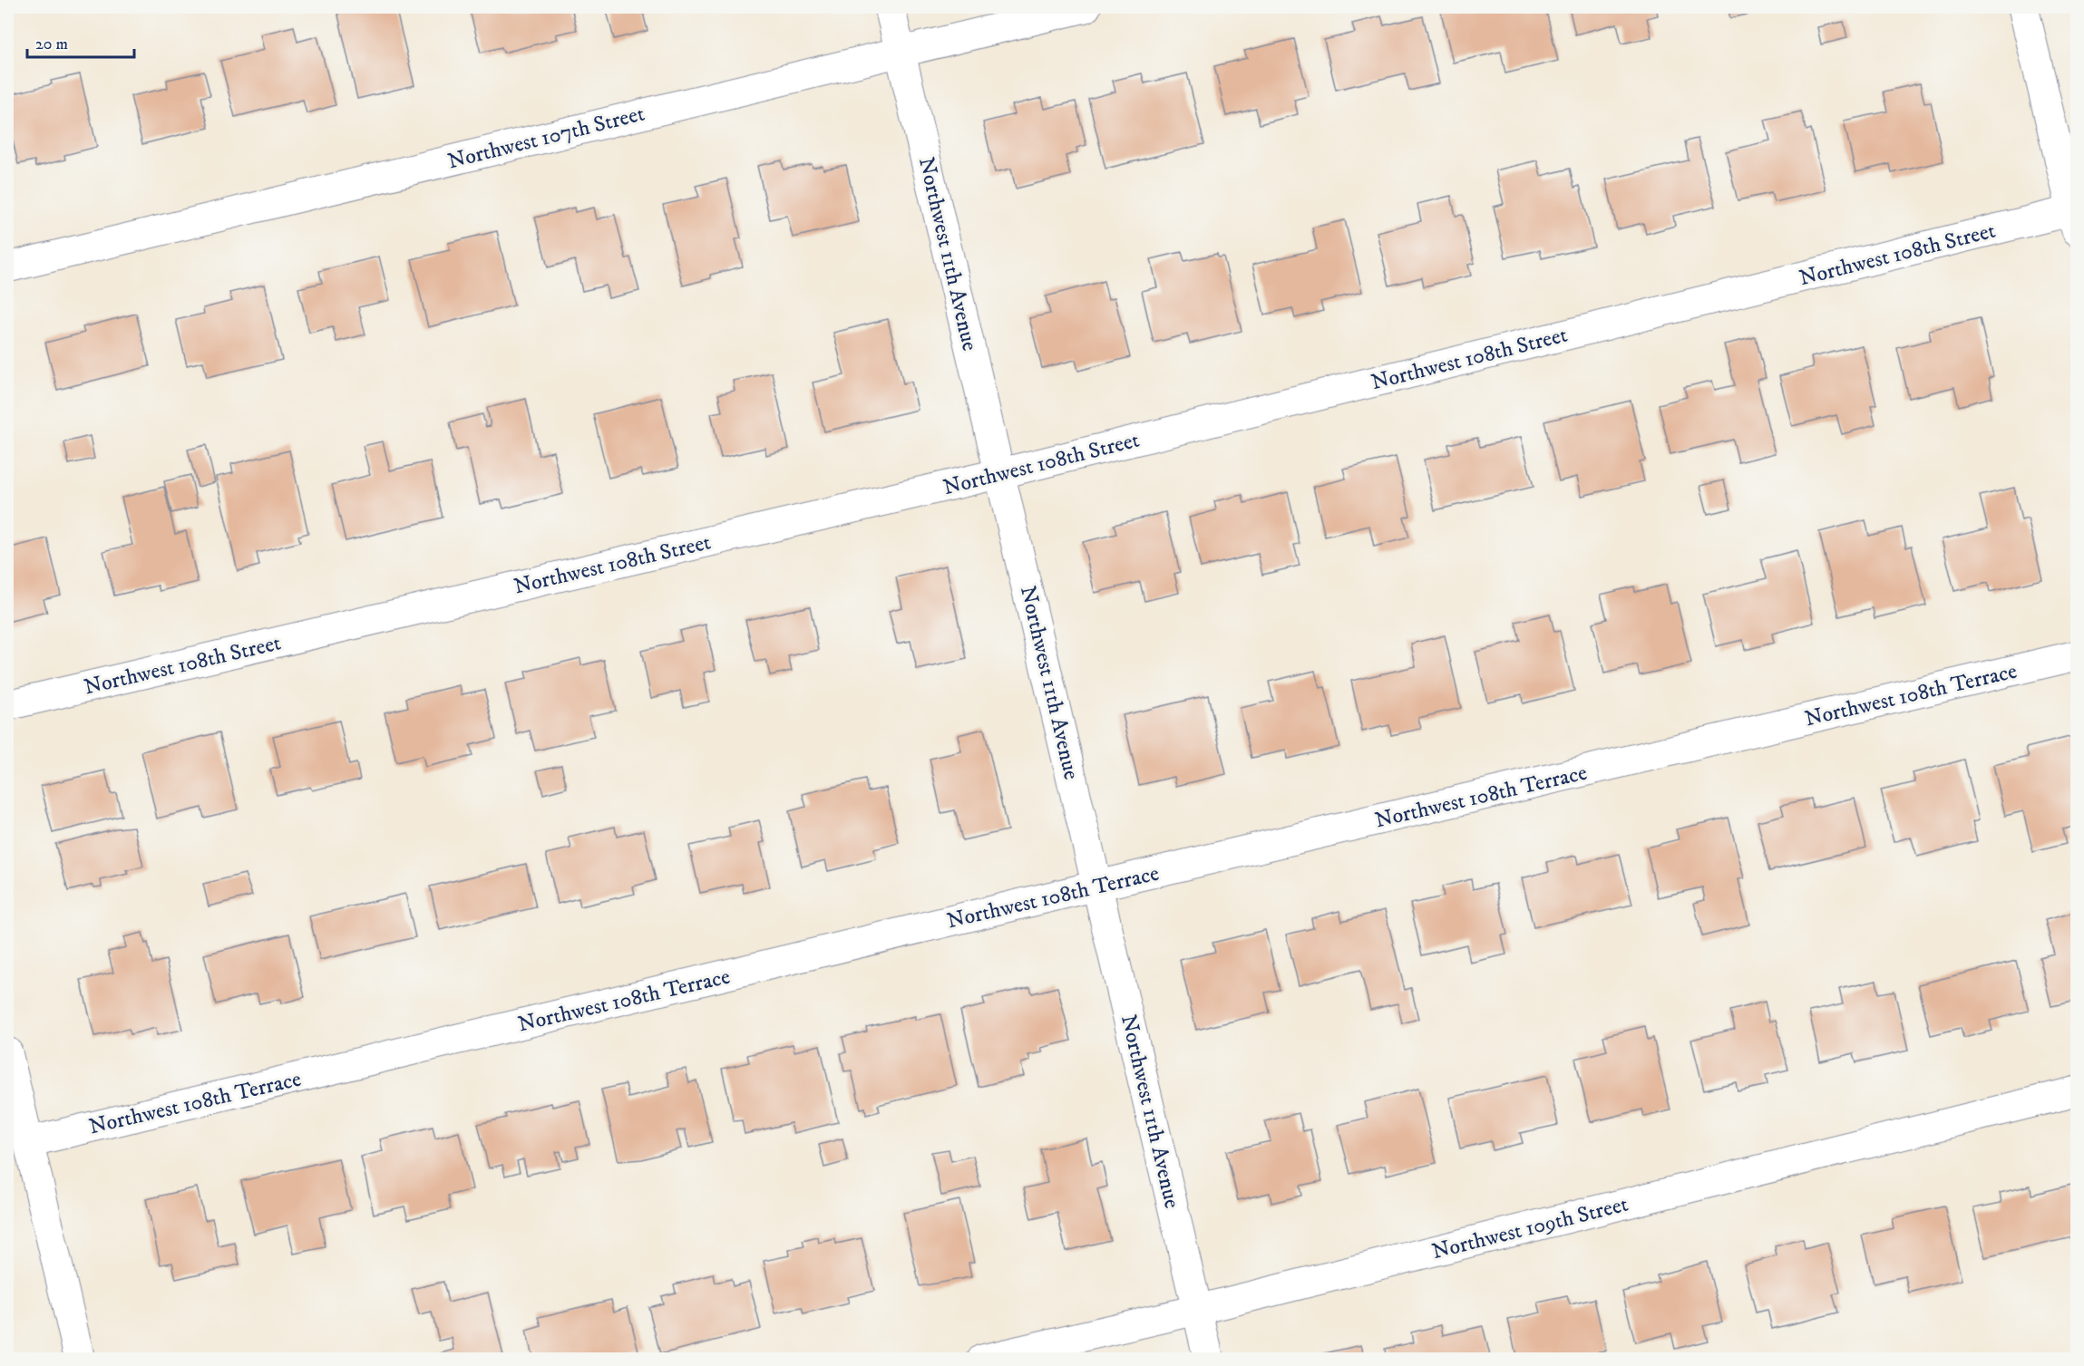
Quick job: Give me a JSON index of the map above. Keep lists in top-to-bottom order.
{
  "streets": {
    "street": [
      "Northwest 107th Street",
      "Northwest 11th Avenue",
      "Northwest 108th Street",
      "Northwest 108th Terrace",
      "Northwest 109th Street"
    ]
  },
  "crossings": [
    ["Northwest 107th Street", "Northwest 11th Avenue"],
    ["Northwest 11th Avenue", "Northwest 108th Street"],
    ["Northwest 11th Avenue", "Northwest 108th Terrace"],
    ["Northwest 11th Avenue", "Northwest 109th Street"]
  ],
  "scale_bar": "20 m"
}
